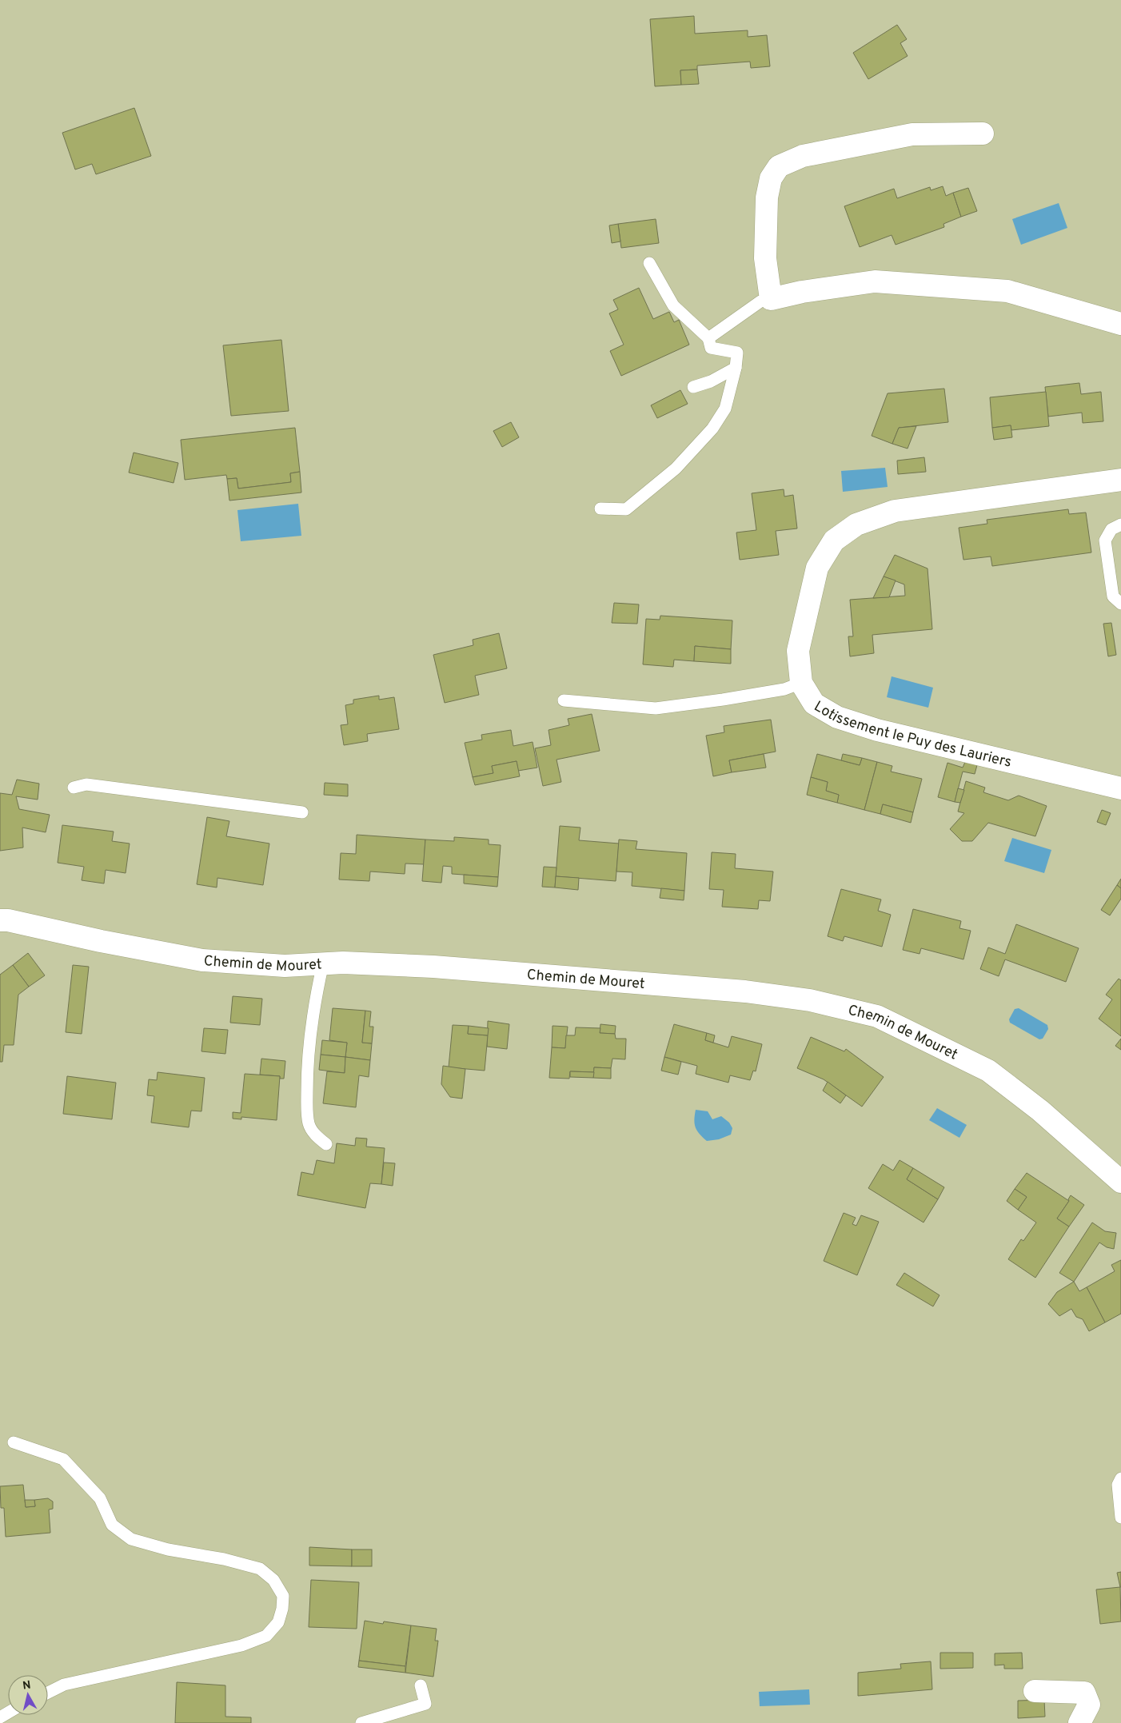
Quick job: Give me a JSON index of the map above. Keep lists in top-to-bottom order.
{
  "streets": {
    "street": ["Lotissement le Puy des Lauriers", "Chemin de Mouret"]
  },
  "north": "top"
}
